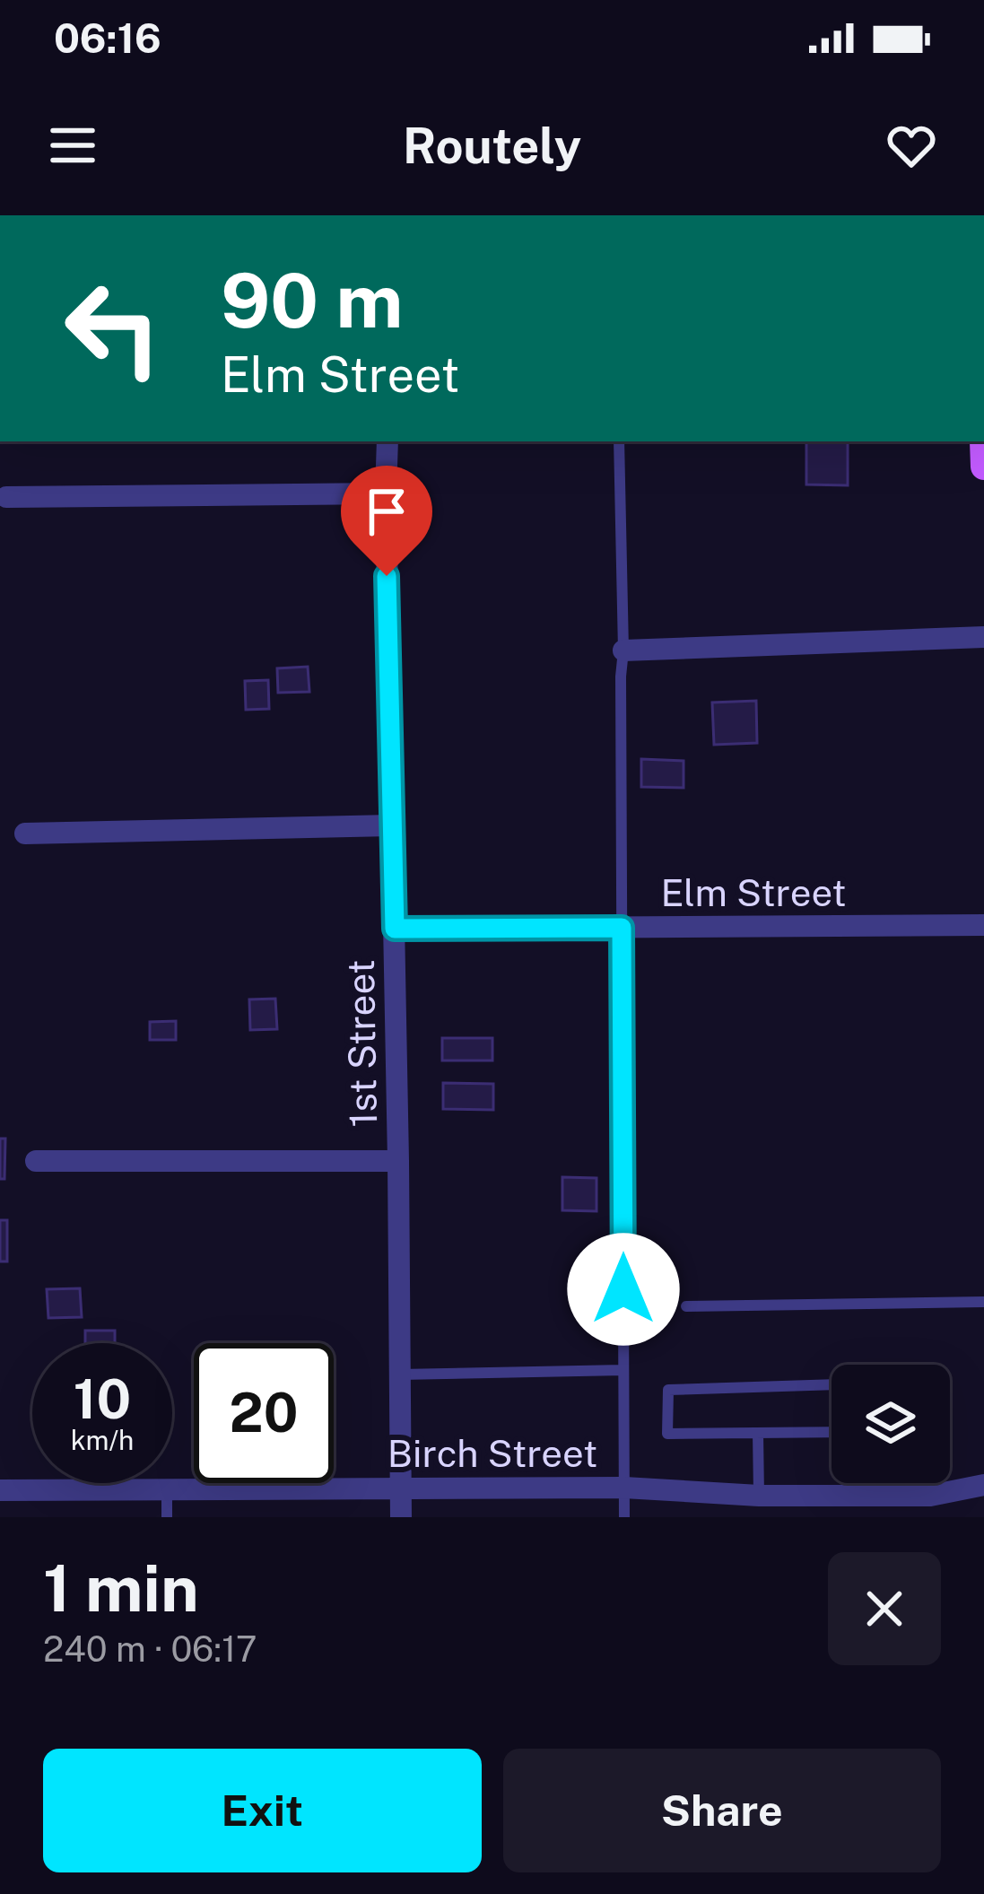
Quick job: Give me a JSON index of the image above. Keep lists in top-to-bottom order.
{
  "streets": {
    "street": ["Elm Street", "1st Street", "Birch Street"]
  },
  "crossings": [
    ["Elm Street", "1st Street"],
    ["1st Street", "Birch Street"]
  ],
  "page": {
    "status": "06:16",
    "header": "Routely",
    "turn": ["90 m", "Elm Street"],
    "speed": "10 km/h",
    "limit": "20",
    "heading": ["1 min", "240 m · 06:17"],
    "buttons": ["Exit", "Share"]
  }
}
